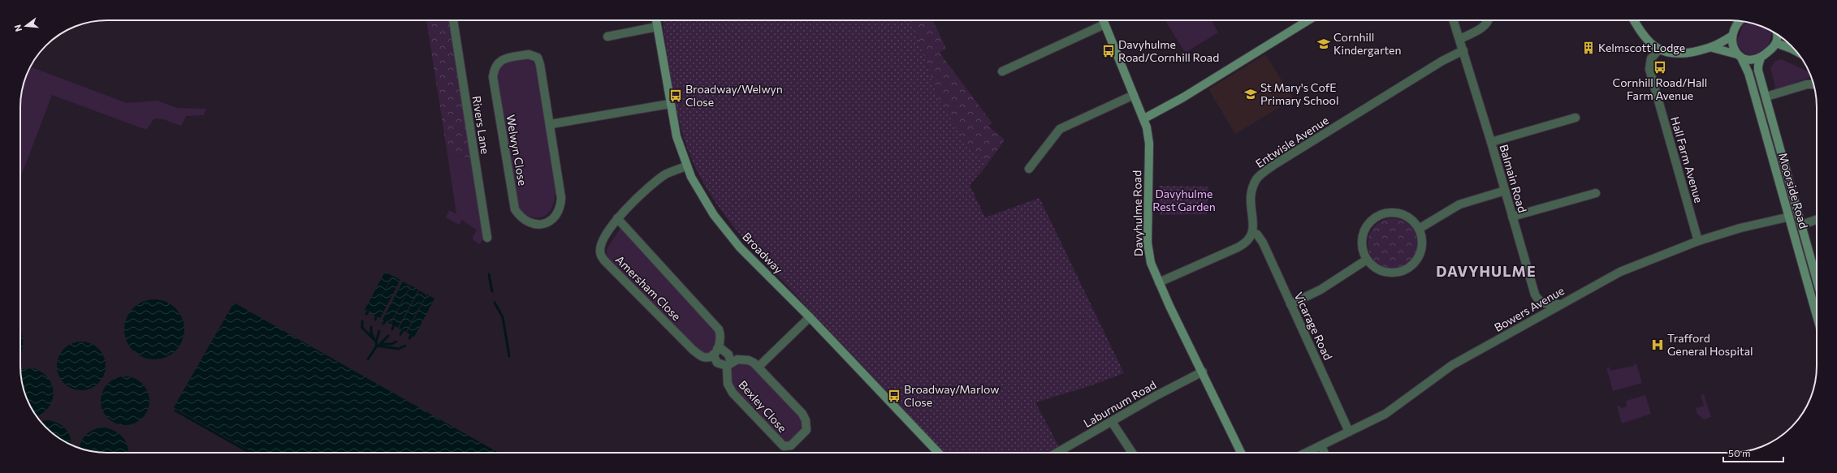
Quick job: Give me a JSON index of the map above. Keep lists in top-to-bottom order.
{
  "streets": {
    "street": [
      "Rivers Lane",
      "Entwisle Avenue",
      "Welwyn Close",
      "Hall Farm Avenue",
      "Balmain Road",
      "Moorside Road",
      "Davyhulme Road",
      "Broadway",
      "Amersham Close",
      "Bowers Avenue",
      "Vicarage Road",
      "Laburnum Road",
      "Bexley Close"
    ]
  },
  "crossings": [
    ["Entwisle Avenue", "Balmain Road"],
    ["Entwisle Avenue", "Vicarage Road"],
    ["Hall Farm Avenue", "Bowers Avenue"],
    ["Balmain Road", "Bowers Avenue"],
    ["Moorside Road", "Bowers Avenue"],
    ["Davyhulme Road", "Laburnum Road"],
    ["Broadway", "Amersham Close"],
    ["Broadway", "Bexley Close"],
    ["Amersham Close", "Bexley Close"],
    ["Bowers Avenue", "Vicarage Road"]
  ],
  "districts": ["DAVYHULME"],
  "parks": ["Davyhulme Rest Garden"],
  "places": {
    "school or university": ["Cornhill Kindergarten", "St Mary's CofE Primary School"],
    "building": ["Kelmscott Lodge"],
    "bus stop": [
      "Davyhulme Road/Cornhill Road",
      "Cornhill Road/Hall Farm Avenue",
      "Broadway/Welwyn Close",
      "Broadway/Marlow Close"
    ],
    "hospital": ["Trafford General Hospital"]
  },
  "scale_bar": "50 m",
  "north": "left"
}
